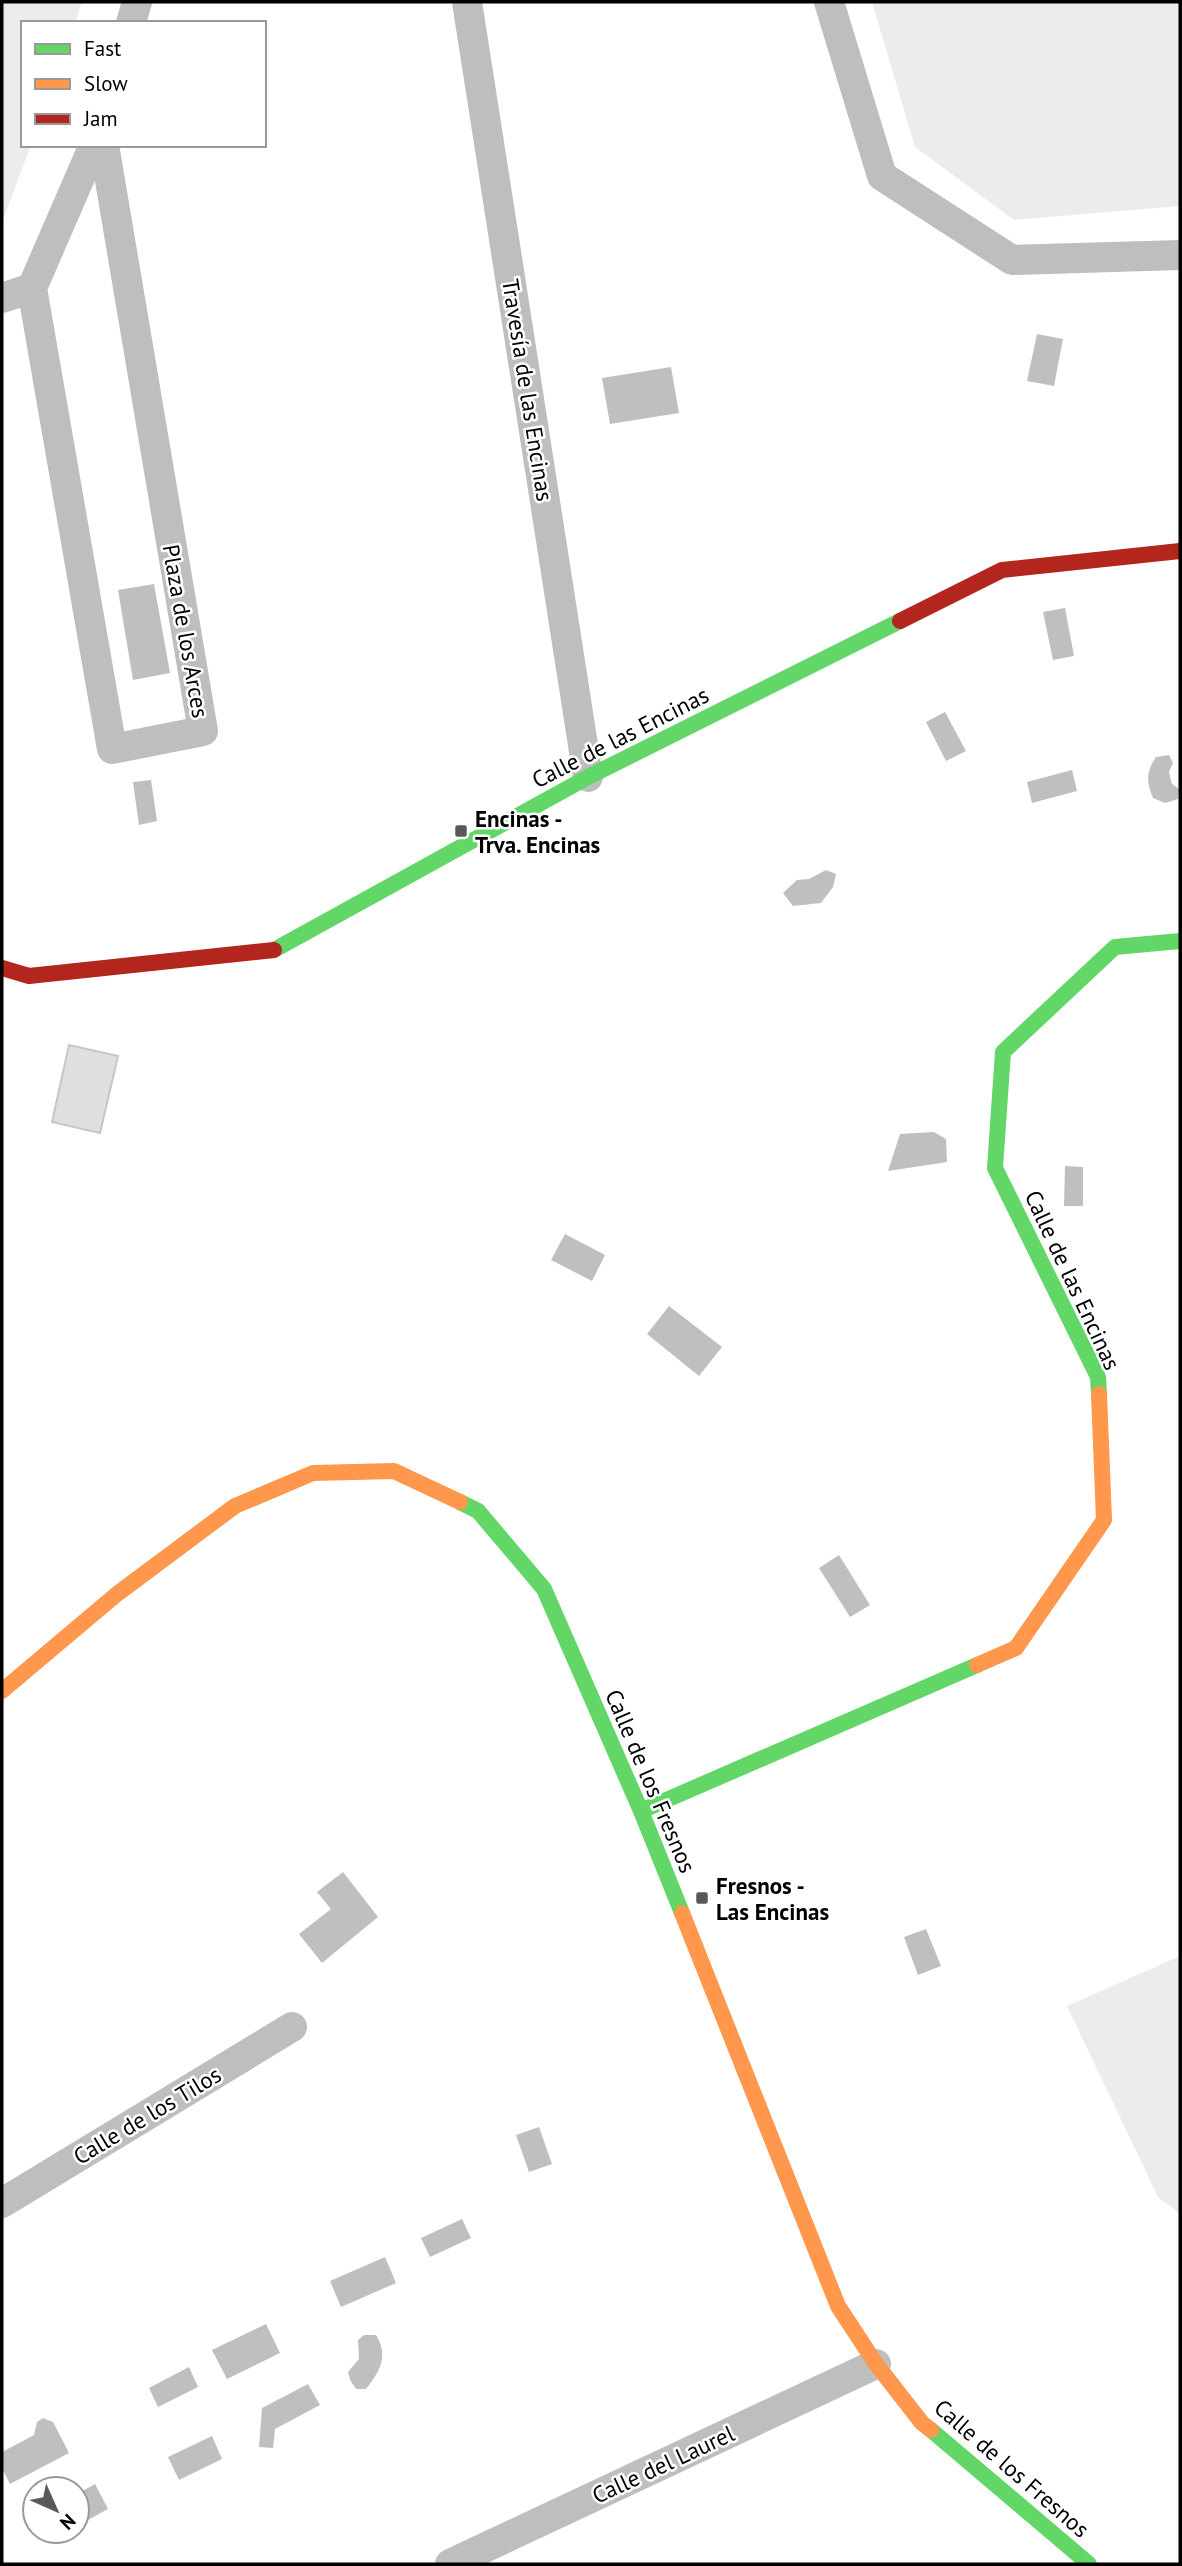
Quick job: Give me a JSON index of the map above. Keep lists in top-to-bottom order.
{
  "streets": {
    "street": [
      "Travesía de las Encinas",
      "Plaza de los Arces",
      "Calle de las Encinas",
      "Calle de los Fresnos",
      "Calle de los Tilos",
      "Calle del Laurel"
    ]
  },
  "crossings": [
    ["Travesía de las Encinas", "Calle de las Encinas"],
    ["Calle de las Encinas", "Calle de los Fresnos"],
    ["Calle de los Fresnos", "Calle del Laurel"]
  ],
  "places": {
    "transit": ["Encinas - Trva. Encinas", "Fresnos - Las Encinas"]
  },
  "legend": ["Fast", "Slow", "Jam"],
  "north": "bottom right"
}
